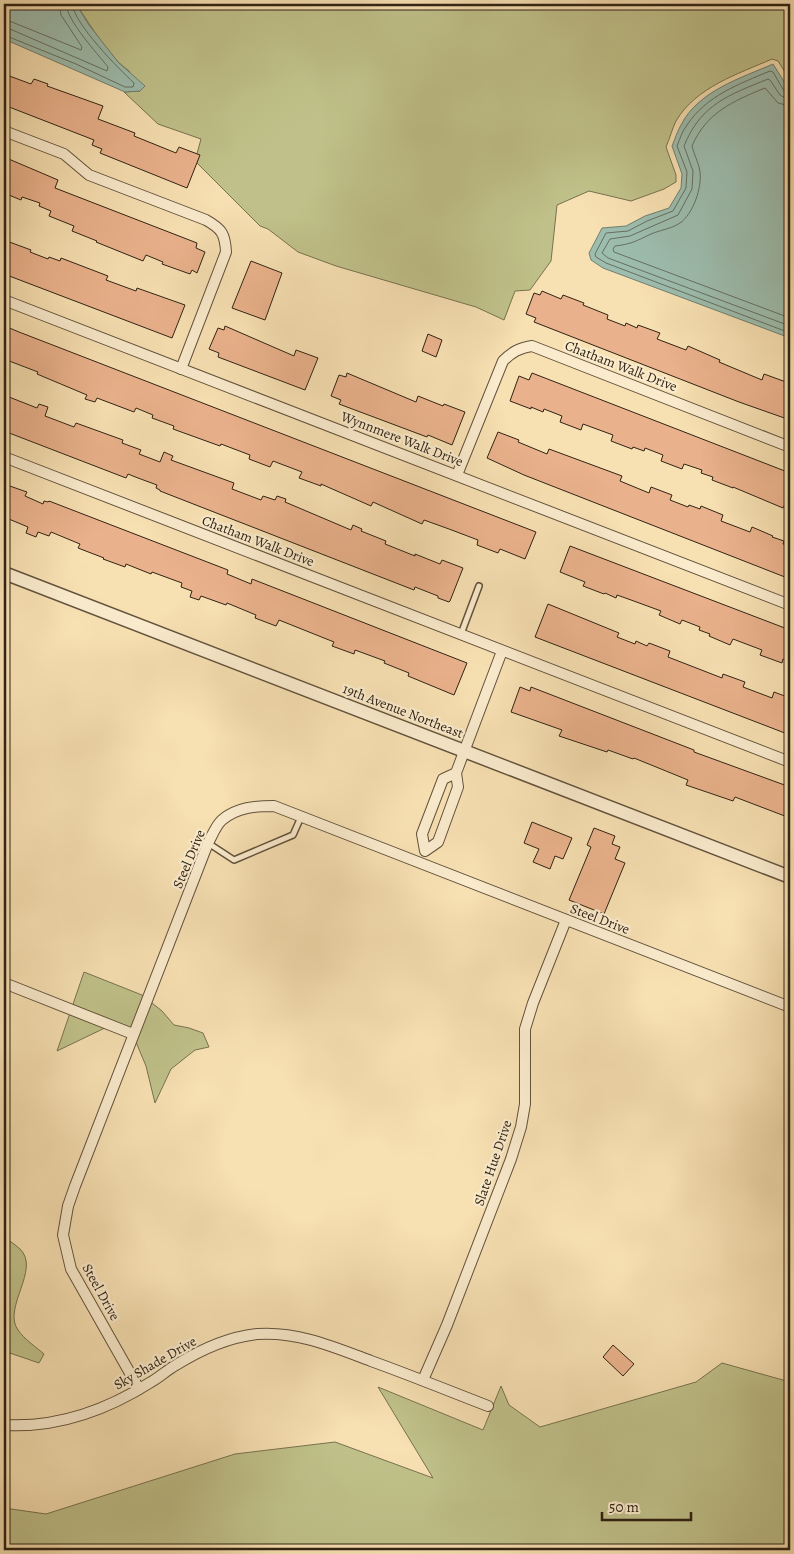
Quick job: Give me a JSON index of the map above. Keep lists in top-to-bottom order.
{
  "streets": {
    "street": [
      "Chatham Walk Drive",
      "Wynnmere Walk Drive",
      "19th Avenue Northeast",
      "Steel Drive",
      "Slate Hue Drive",
      "Sky Shade Drive"
    ]
  },
  "crossings": [
    ["Chatham Walk Drive", "Wynnmere Walk Drive"],
    ["Steel Drive", "Slate Hue Drive"],
    ["Steel Drive", "Sky Shade Drive"],
    ["Slate Hue Drive", "Sky Shade Drive"]
  ],
  "scale_bar": "50 m"
}
